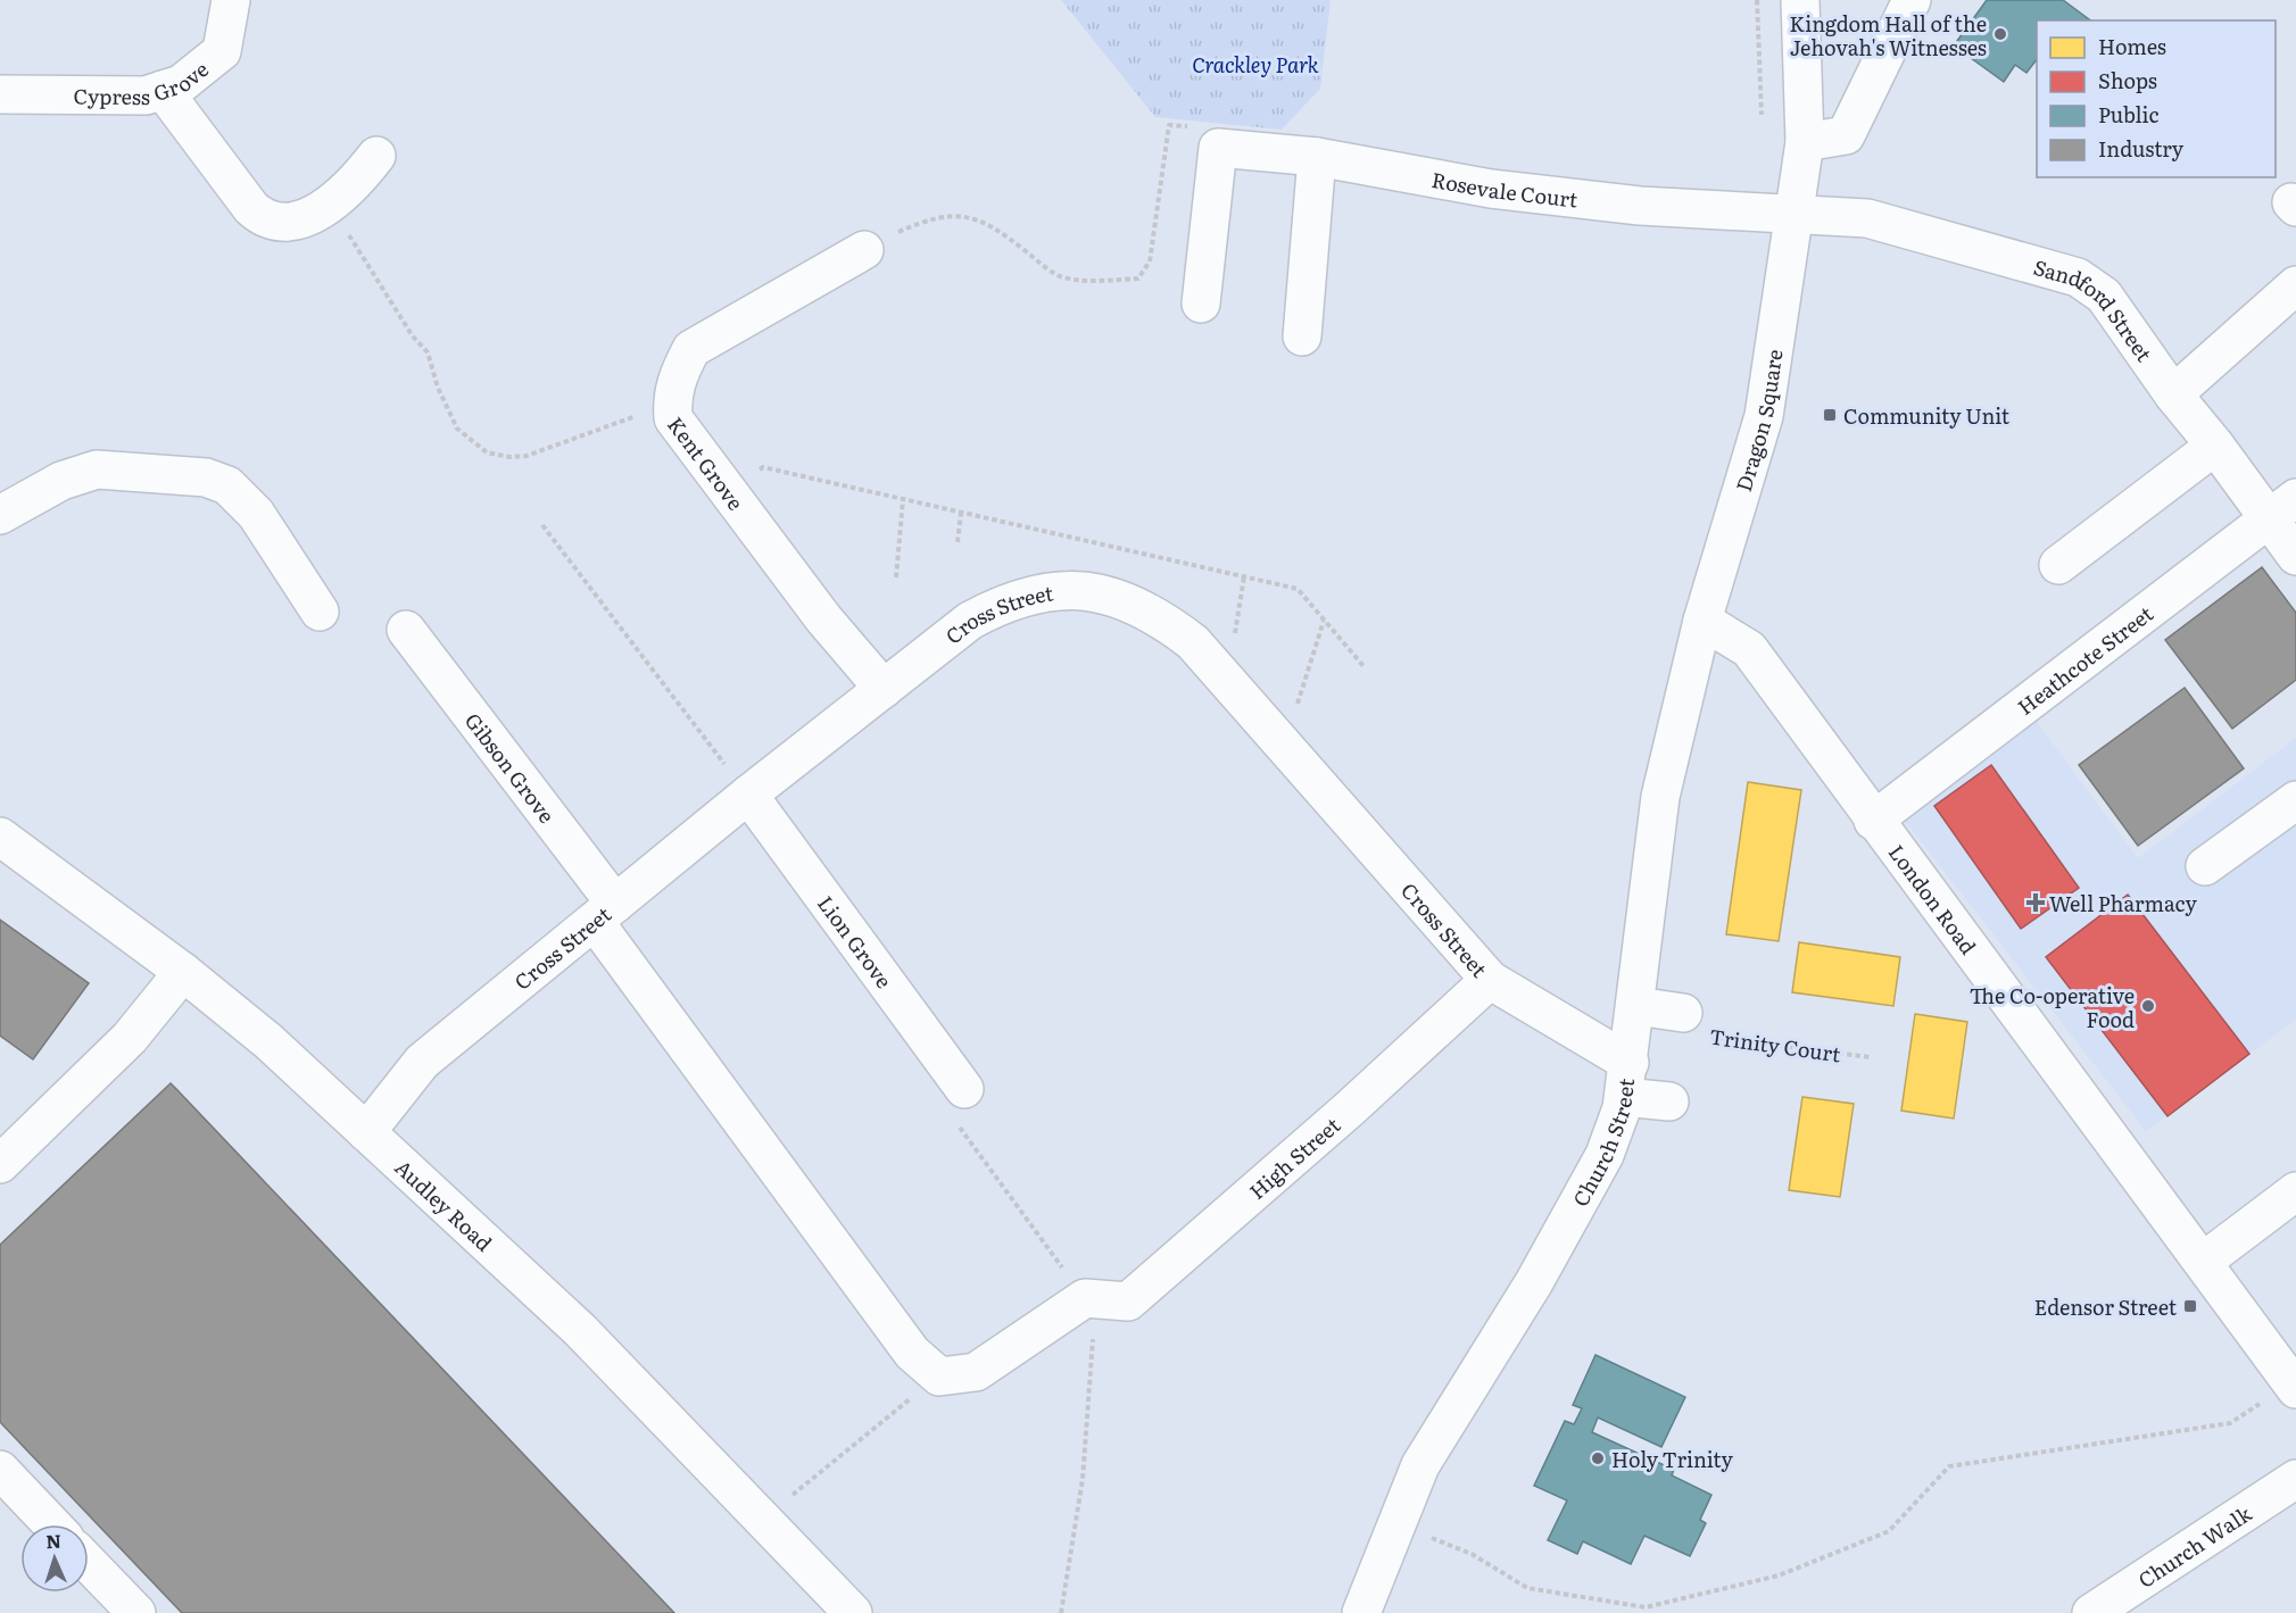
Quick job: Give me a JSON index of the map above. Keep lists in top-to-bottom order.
{
  "streets": {
    "street": [
      "Cypress Grove",
      "Rosevale Court",
      "Sandford Street",
      "Dragon Square",
      "Kent Grove",
      "Cross Street",
      "Heathcote Street",
      "Gibson Grove",
      "London Road",
      "Lion Grove",
      "Church Street",
      "High Street",
      "Audley Road",
      "Church Walk"
    ],
    "path": ["Trinity Court"]
  },
  "crossings": [
    ["Rosevale Court", "Sandford Street"],
    ["Rosevale Court", "Dragon Square"],
    ["Sandford Street", "Dragon Square"],
    ["Sandford Street", "Heathcote Street"],
    ["Dragon Square", "London Road"],
    ["Dragon Square", "Church Street"],
    ["Kent Grove", "Cross Street"],
    ["Cross Street", "Gibson Grove"],
    ["Cross Street", "Lion Grove"],
    ["Cross Street", "Church Street"],
    ["Cross Street", "High Street"],
    ["Cross Street", "Audley Road"],
    ["Heathcote Street", "London Road"],
    ["Gibson Grove", "High Street"],
    ["London Road", "Church Street"]
  ],
  "parks": ["Crackley Park"],
  "places": {
    "other": ["Kingdom Hall of the Jehovah's Witnesses", "The Co-operative Food", "Holy Trinity"],
    "transit": ["Community Unit", "Edensor Street"],
    "health": ["Well Pharmacy"]
  },
  "legend": [
    "Homes",
    "Shops",
    "Public",
    "Industry"
  ],
  "north": "top"
}
